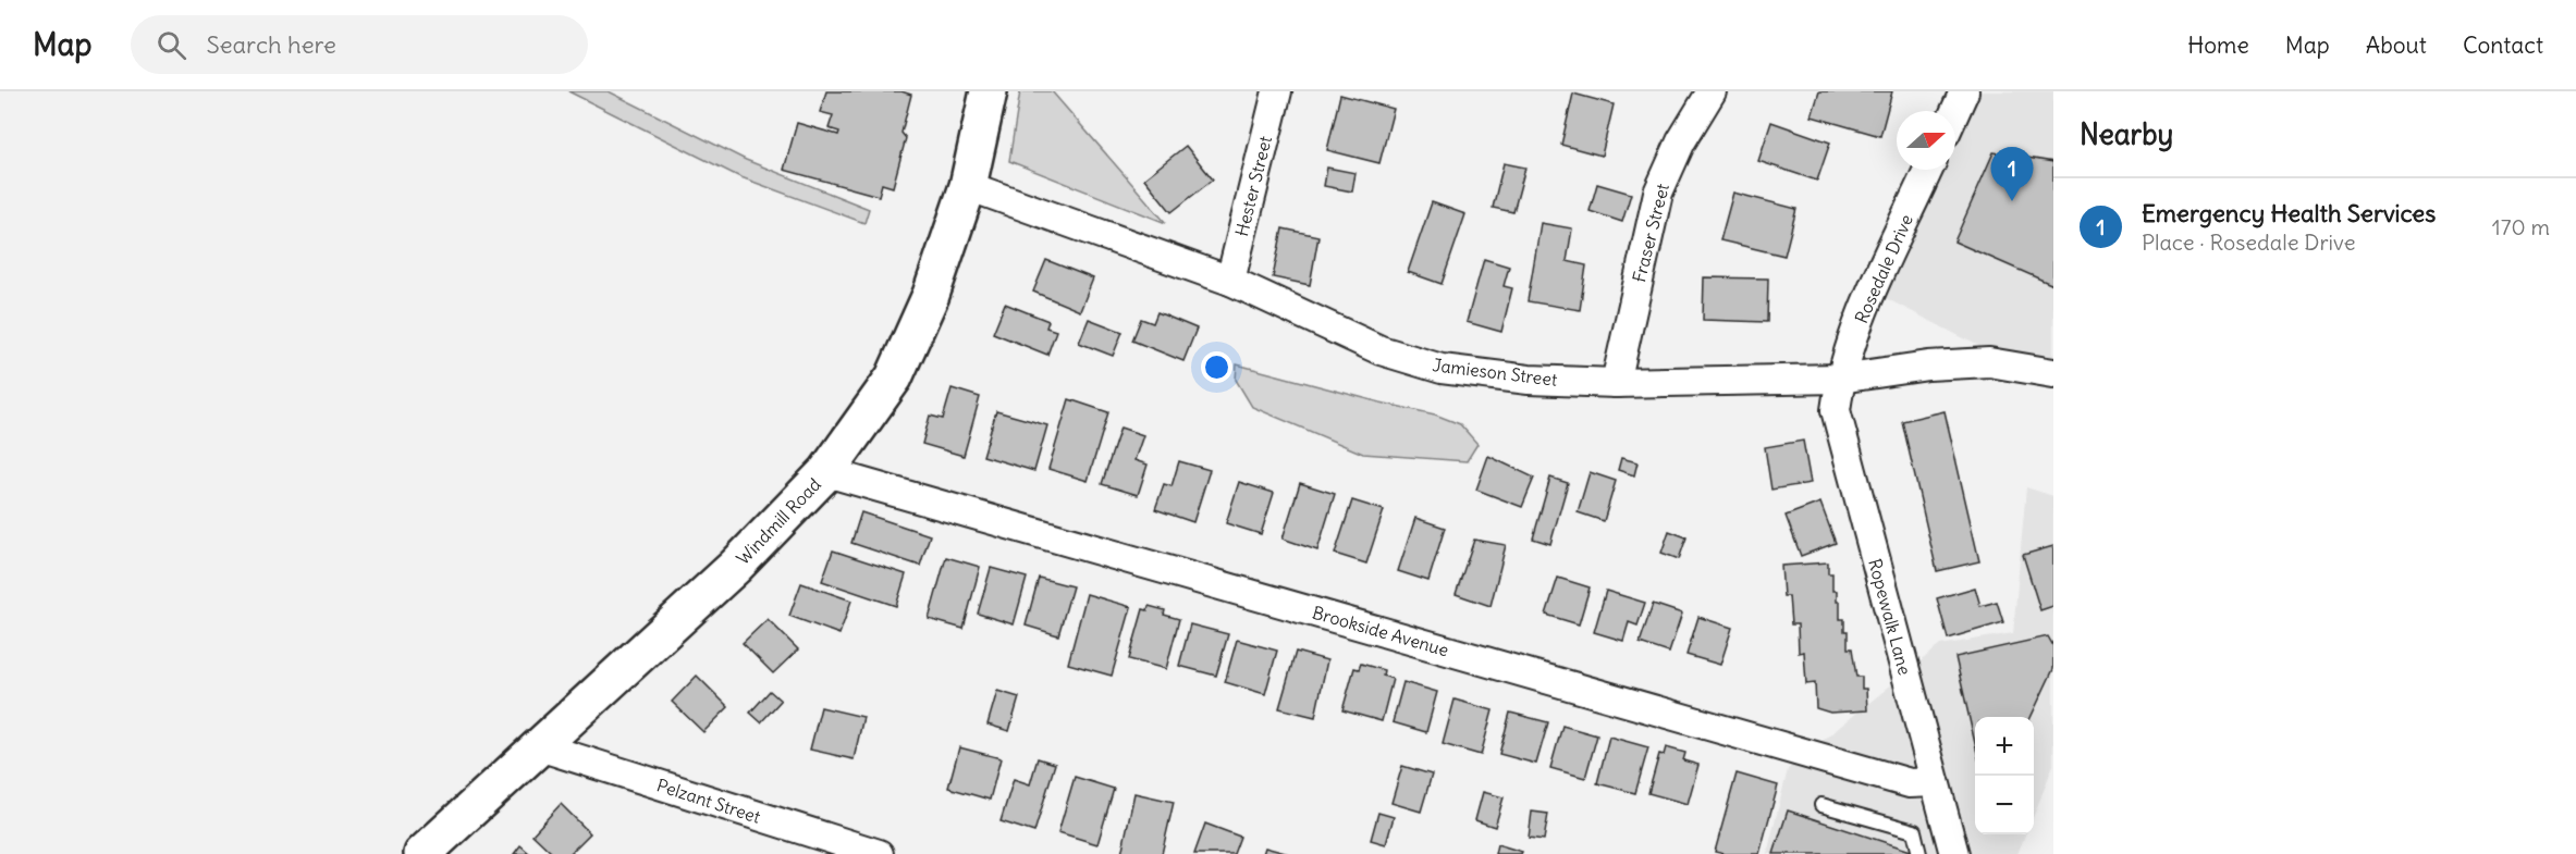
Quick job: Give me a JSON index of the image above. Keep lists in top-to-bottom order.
{
  "streets": {
    "main road": ["Windmill Road"],
    "street": [
      "Hester Street",
      "Fraser Street",
      "Rosedale Drive",
      "Jamieson Street",
      "Ropewalk Lane",
      "Brookside Avenue",
      "Pelzant Street"
    ]
  },
  "crossings": [
    ["Hester Street", "Jamieson Street"],
    ["Fraser Street", "Jamieson Street"],
    ["Rosedale Drive", "Jamieson Street"],
    ["Rosedale Drive", "Ropewalk Lane"],
    ["Jamieson Street", "Windmill Road"],
    ["Jamieson Street", "Ropewalk Lane"],
    ["Windmill Road", "Brookside Avenue"],
    ["Windmill Road", "Pelzant Street"],
    ["Ropewalk Lane", "Brookside Avenue"]
  ],
  "north": "right",
  "page": {
    "header": "Map",
    "search": "Search here",
    "nav": [
      "Home",
      "Map",
      "About",
      "Contact"
    ],
    "heading": "Nearby",
    "pins": "1",
    "list": [
      {
        "mark": "1",
        "name": "Emergency Health Services",
        "note": "Place · Rosedale Drive",
        "value": "170 m"
      }
    ],
    "map_buttons": ["+", "−"]
  }
}
